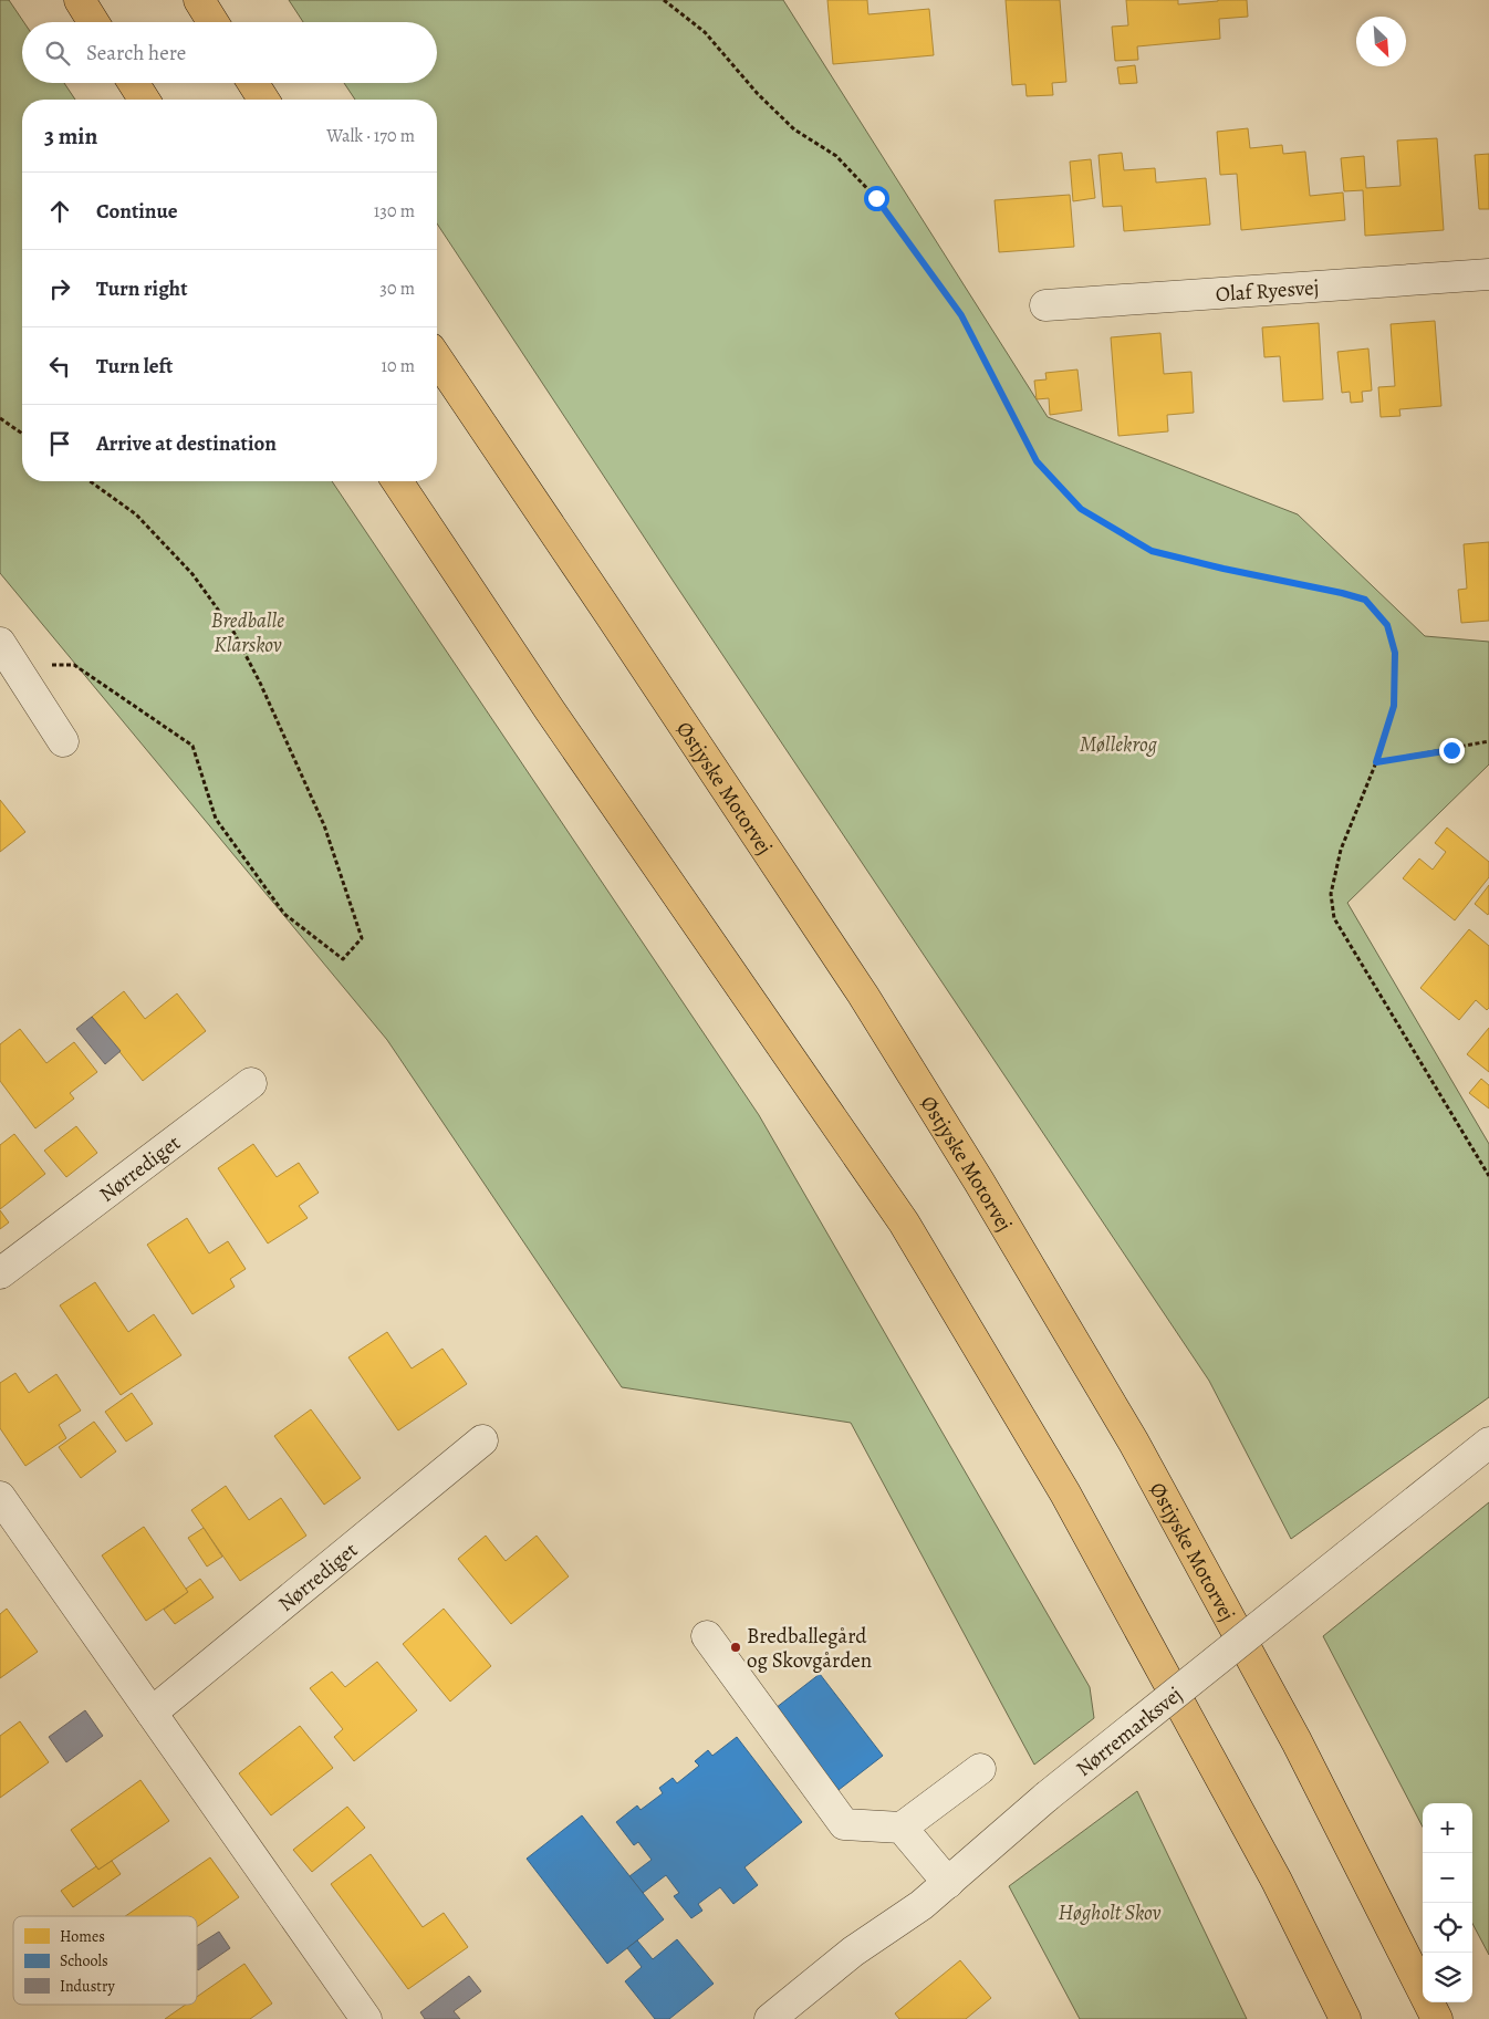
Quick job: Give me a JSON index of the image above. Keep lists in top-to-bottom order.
{
  "streets": {
    "highway": ["Østjyske Motorvej"],
    "street": ["Olaf Ryesvej", "Nørrediget", "Nørremarksvej"]
  },
  "parks": ["Bredballe Klarskov", "Møllekrog", "Høgholt Skov"],
  "places": ["Bredballegård og Skovgården"],
  "legend": ["Homes", "Schools", "Industry"],
  "north": "bottom right",
  "page": {
    "search": "Search here",
    "heading": ["3 min", "Walk · 170 m"],
    "list": [
      ["Continue", "130 m"],
      ["Turn right", "30 m"],
      ["Turn left", "10 m"],
      "Arrive at destination"
    ],
    "map_buttons": ["+", "−"]
  }
}
